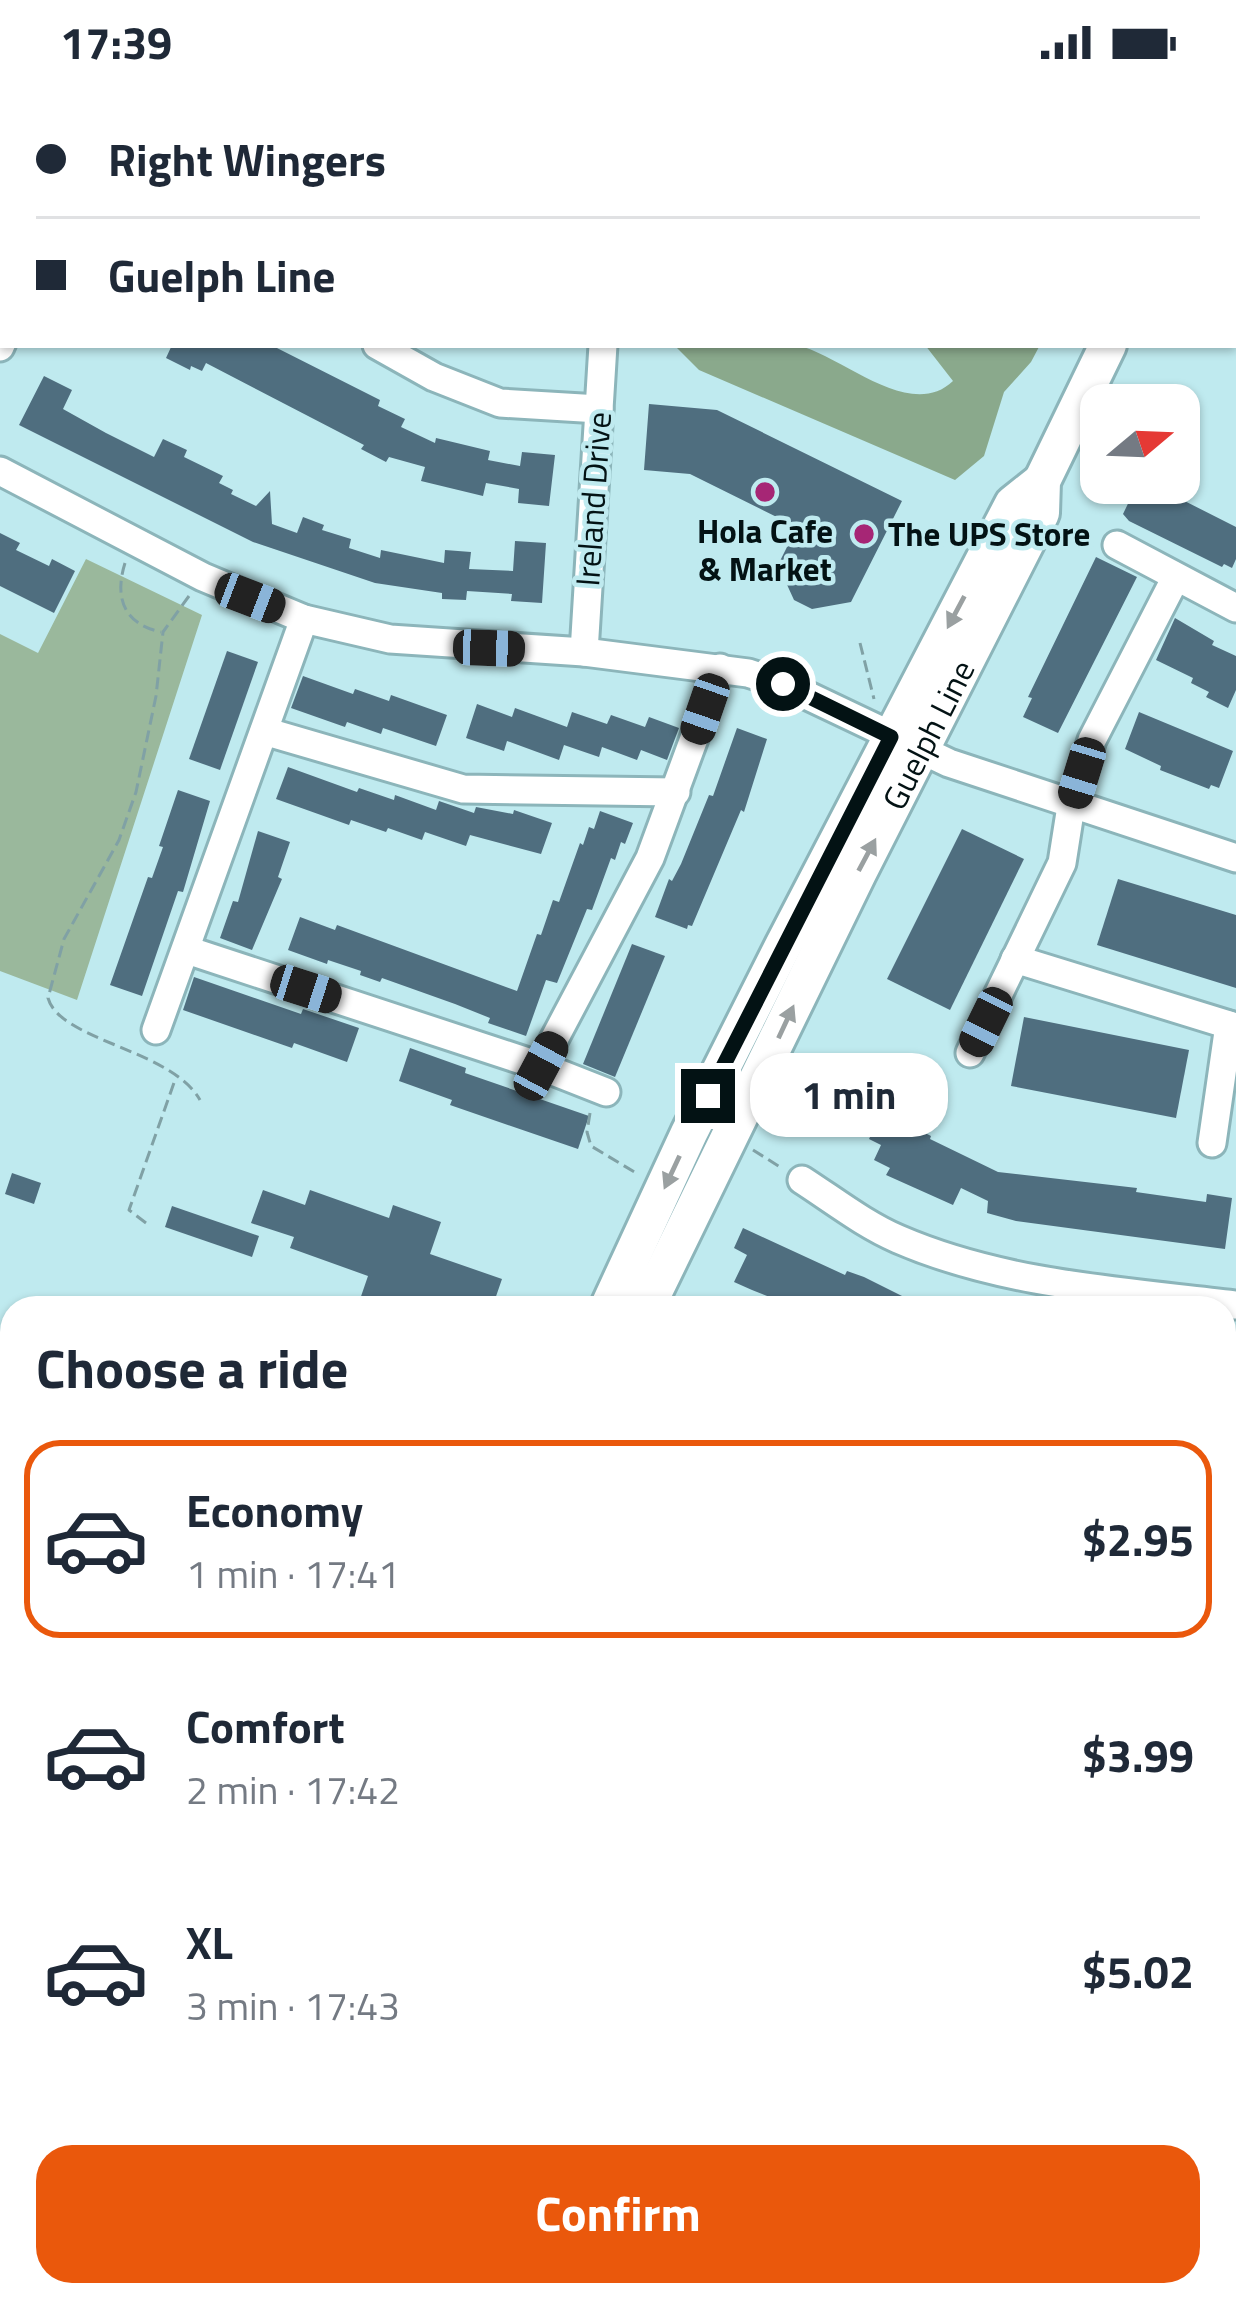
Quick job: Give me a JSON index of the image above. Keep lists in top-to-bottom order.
{
  "streets": {
    "main road": ["Guelph Line"],
    "street": ["Ireland Drive"]
  },
  "places": ["Hola Cafe & Market", "The UPS Store"],
  "north": "right",
  "page": {
    "status": "17:39",
    "banner": ["Right Wingers", "Guelph Line"],
    "bubble": "1 min",
    "heading": "Choose a ride",
    "list": [
      {
        "name": "Economy",
        "note": "1 min · 17:41",
        "value": "$2.95"
      },
      {
        "name": "Comfort",
        "note": "2 min · 17:42",
        "value": "$3.99"
      },
      {
        "name": "XL",
        "note": "3 min · 17:43",
        "value": "$5.02"
      }
    ],
    "buttons": "Confirm"
  }
}
